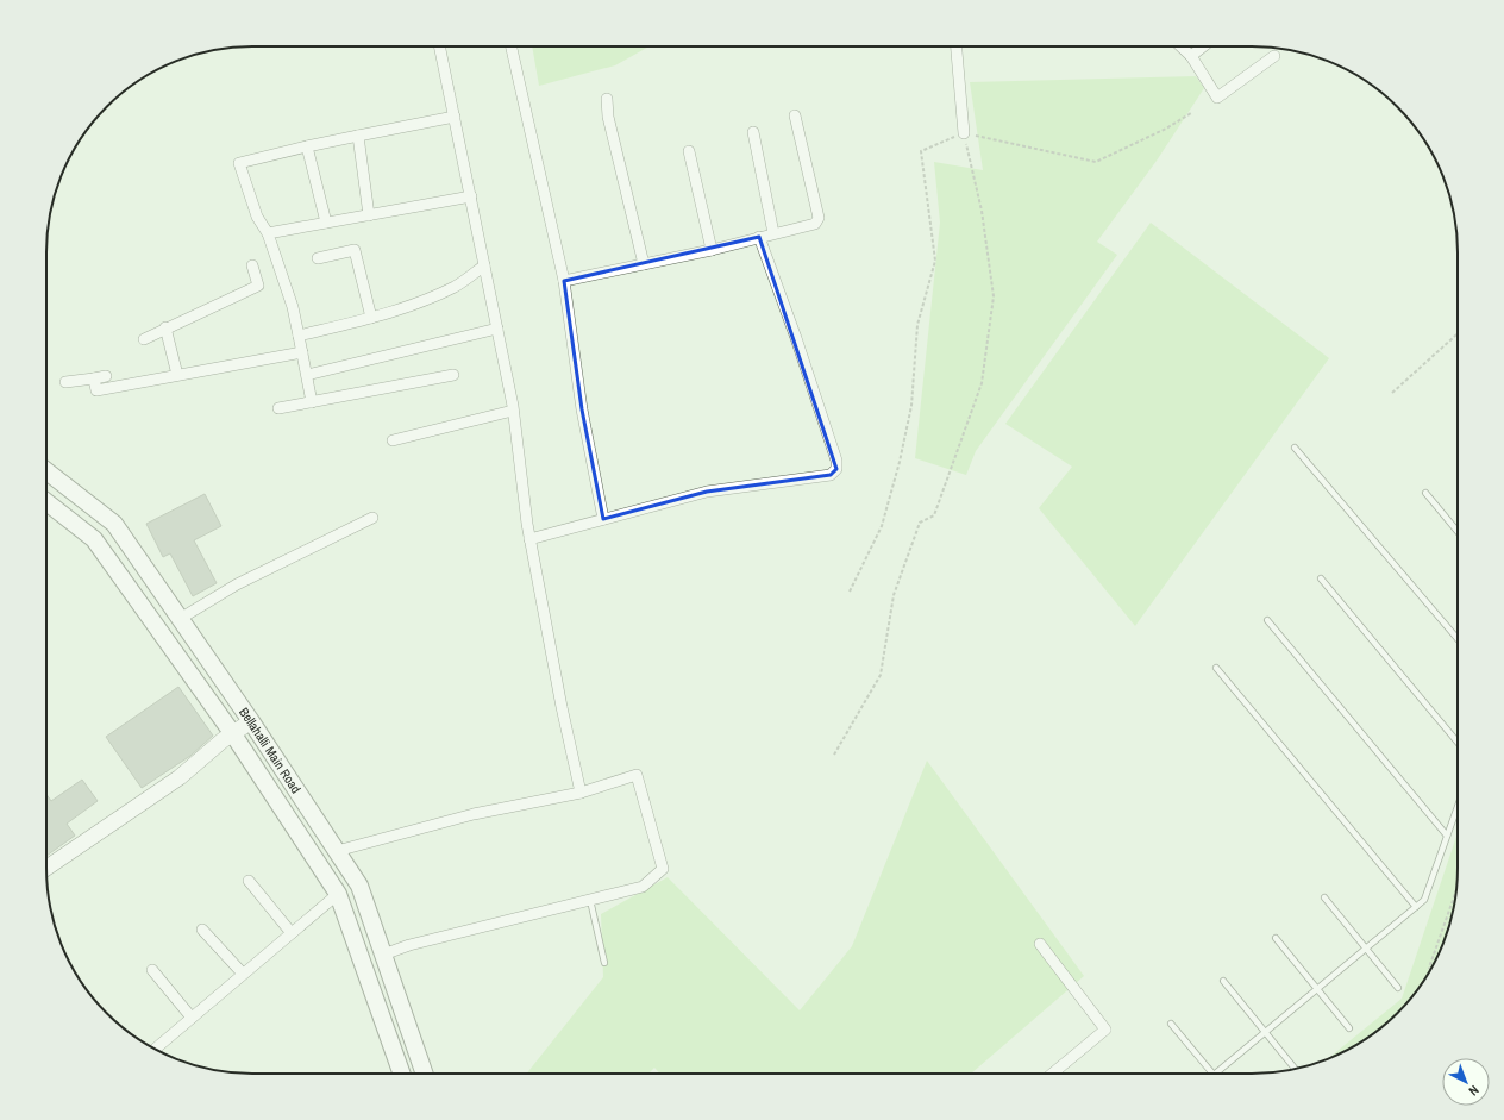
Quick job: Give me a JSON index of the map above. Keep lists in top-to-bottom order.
{
  "streets": {
    "main road": ["Bellahalli Main Road"]
  },
  "north": "bottom right"
}
